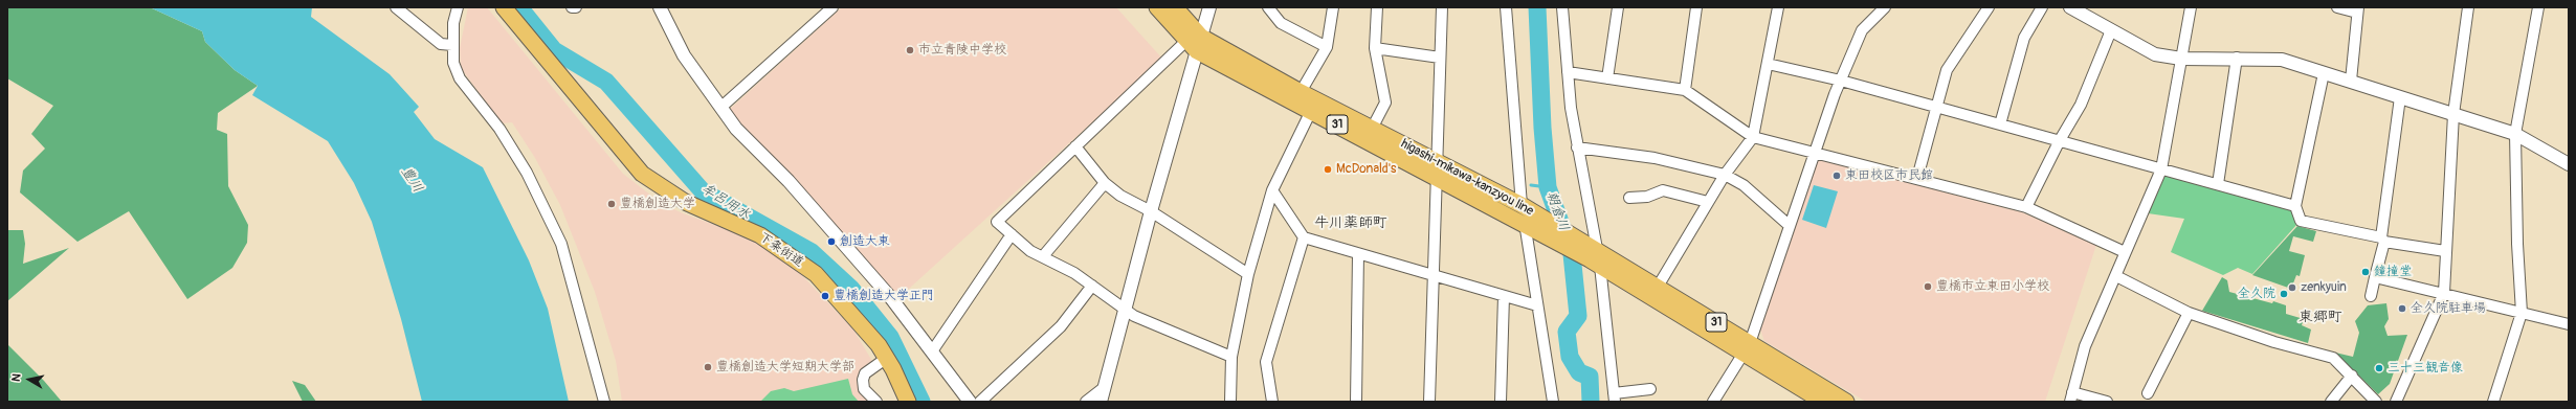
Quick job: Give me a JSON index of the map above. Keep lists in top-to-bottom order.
{
  "streets": {
    "main road": ["31", "higashi-mikawa-kanzyou line", "下条街道"]
  },
  "districts": ["牛川薬師町", "東郷町"],
  "water": ["豊川", "牟呂用水", "朝倉川"],
  "places": [
    "市立青陵中学校",
    "McDonald's",
    "東田校区市民館",
    "豊橋創造大学",
    "創造大東",
    "鐘撞堂",
    "豊橋市立東田小学校",
    "zenkyuin",
    "全久院",
    "豊橋創造大学正門",
    "全久院駐車場",
    "豊橋創造大学短期大学部",
    "三十三観音像"
  ],
  "north": "left"
}
